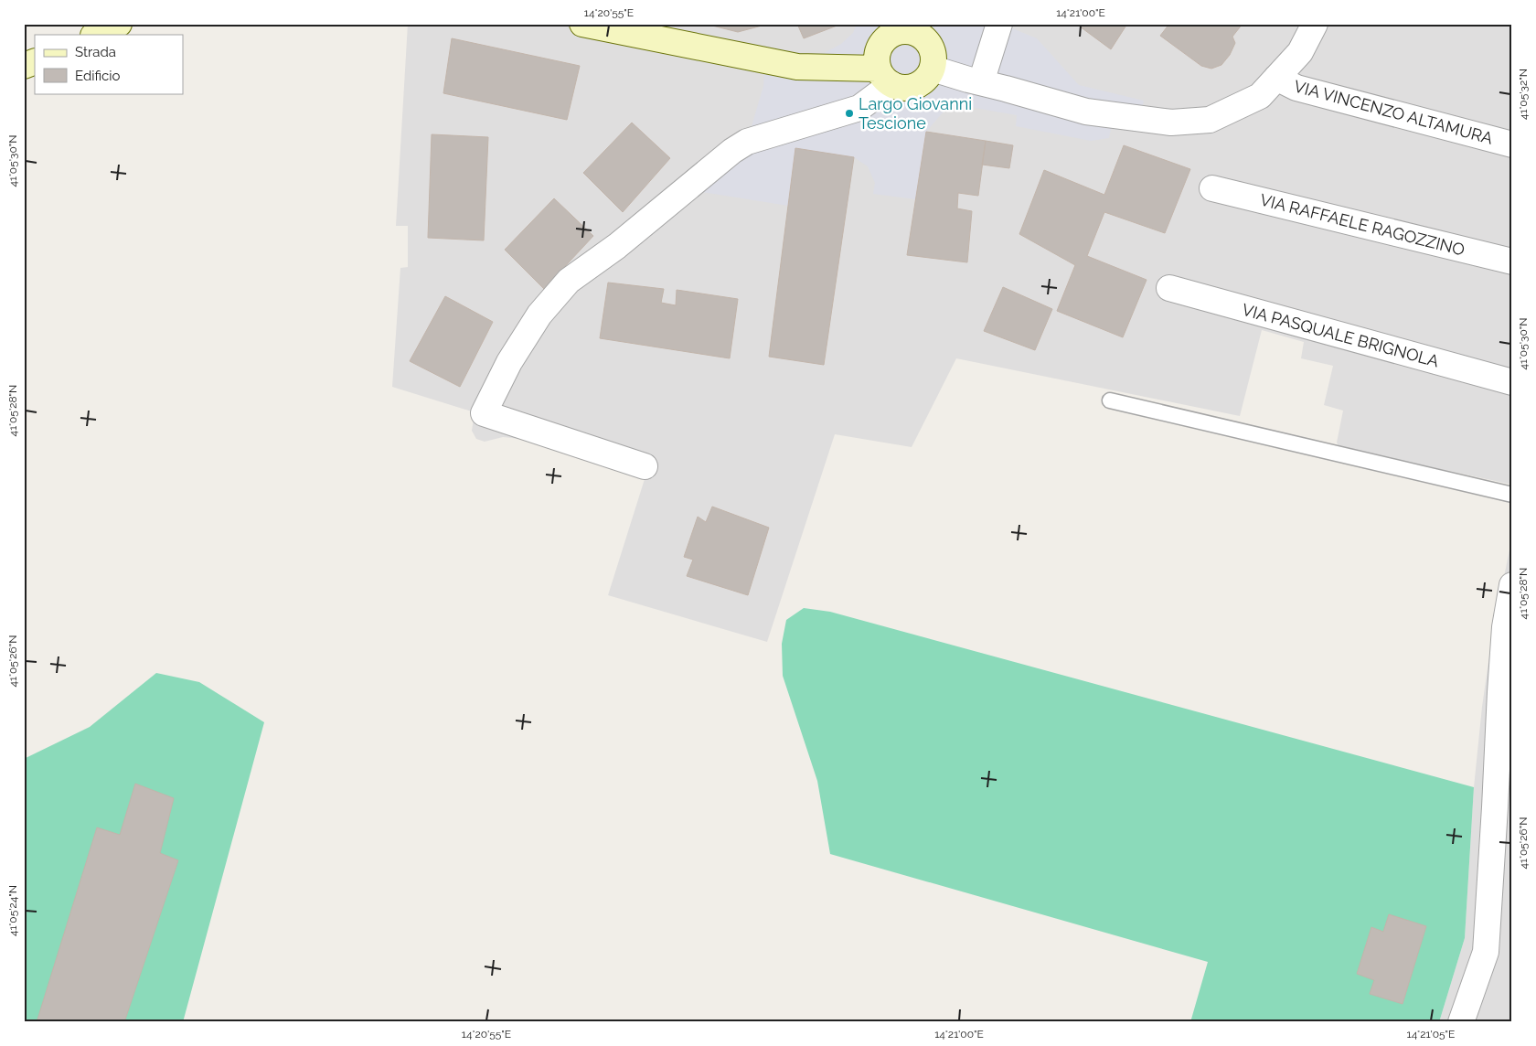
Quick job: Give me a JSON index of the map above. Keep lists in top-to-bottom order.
{
  "streets": {
    "street": ["VIA VINCENZO ALTAMURA", "VIA RAFFAELE RAGOZZINO", "VIA PASQUALE BRIGNOLA"]
  },
  "places": ["Largo Giovanni Tescione"],
  "legend": ["Strada", "Edificio"],
  "coordinates": [
    "14°20'55\"E",
    "14°21'00\"E",
    "41°05'32\"N",
    "41°05'30\"N",
    "41°05'28\"N",
    "41°05'26\"N",
    "41°05'24\"N",
    "14°21'05\"E"
  ]
}
